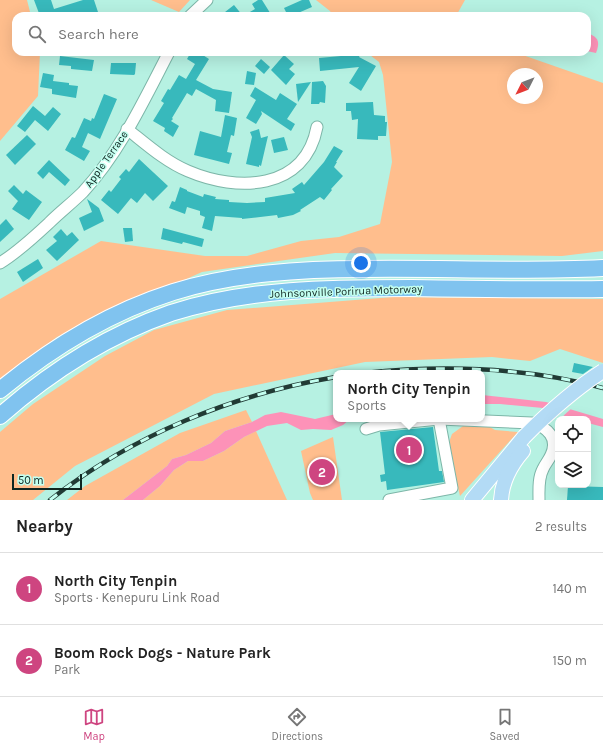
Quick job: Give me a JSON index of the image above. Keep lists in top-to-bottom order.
{
  "streets": {
    "highway": ["Johnsonville Porirua Motorway"],
    "street": ["Apple Terrace"]
  },
  "scale_bar": "50 m",
  "north": "bottom left",
  "page": {
    "search": "Search here",
    "popup": ["North City Tenpin", "Sports"],
    "pins": ["1", "2"],
    "scale": "50 m",
    "heading": ["Nearby", "2 results"],
    "list": [
      {
        "mark": "1",
        "name": "North City Tenpin",
        "note": "Sports · Kenepuru Link Road",
        "value": "140 m"
      },
      {
        "mark": "2",
        "name": "Boom Rock Dogs - Nature Park",
        "note": "Park",
        "value": "150 m"
      }
    ],
    "nav": ["Map", "Directions", "Saved"]
  }
}
